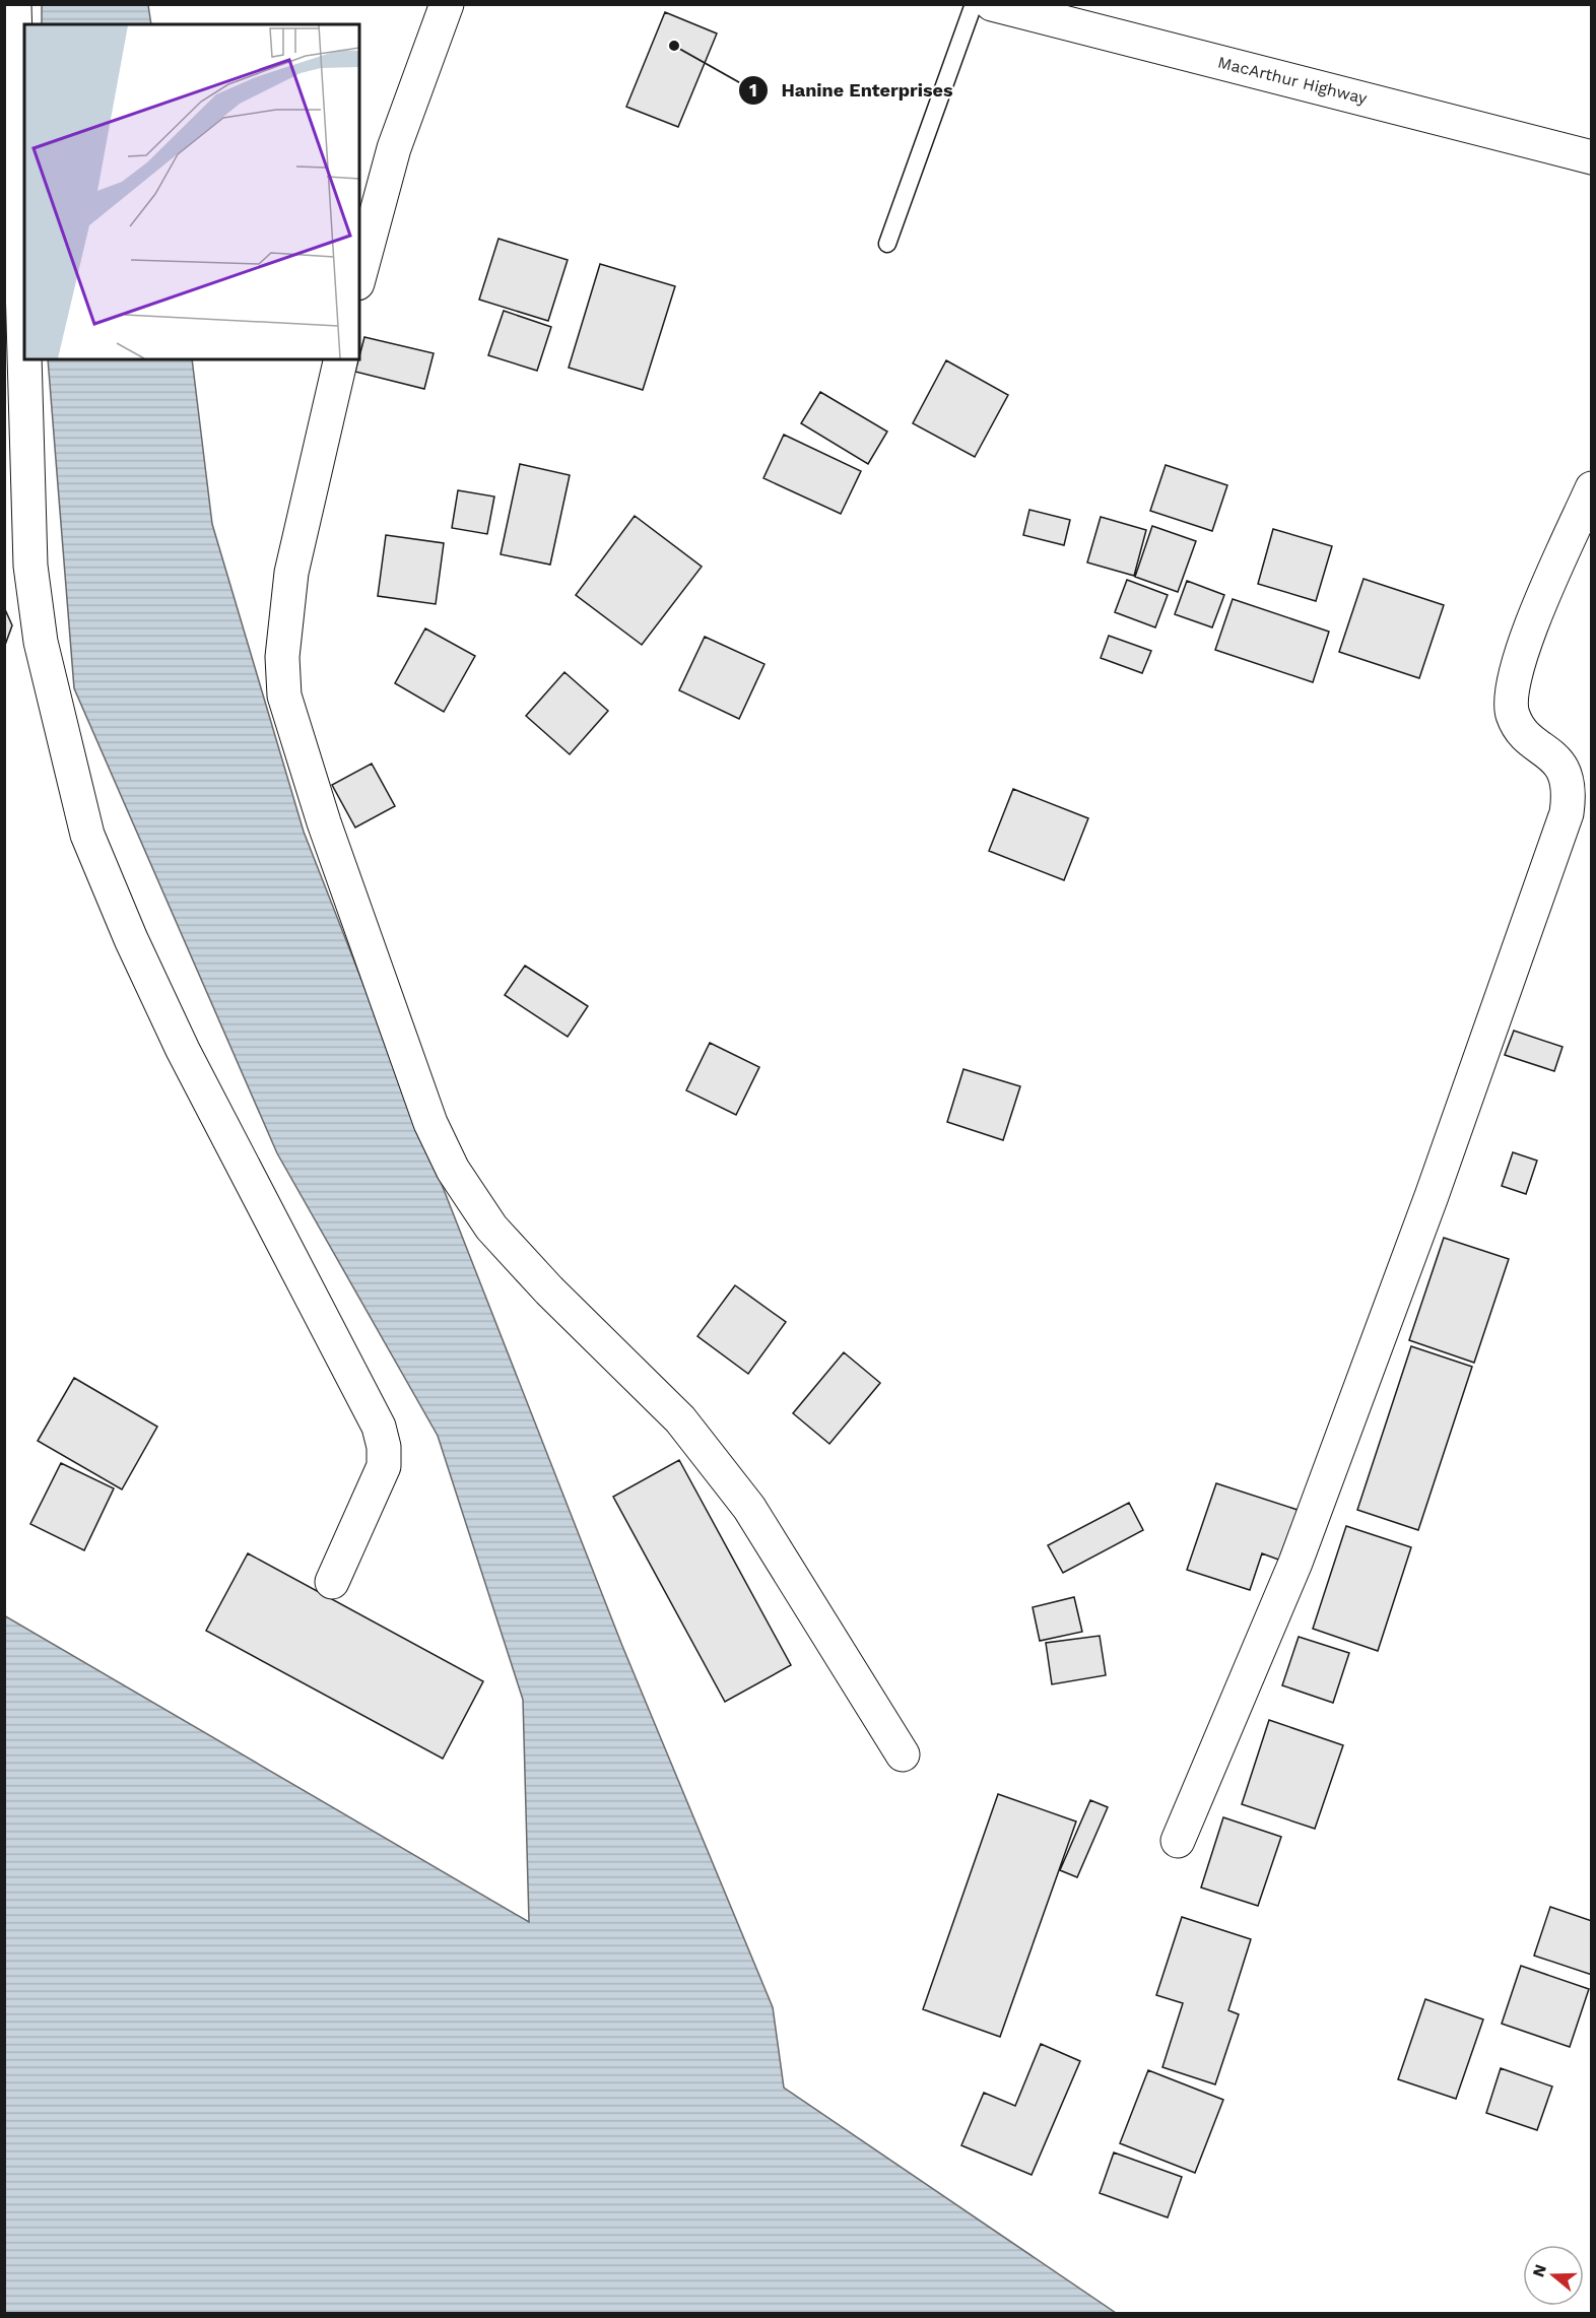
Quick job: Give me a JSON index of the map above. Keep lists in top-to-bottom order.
{
  "streets": {
    "main road": ["MacArthur Highway"]
  },
  "places": ["Hanine Enterprises"],
  "north": "left"
}
